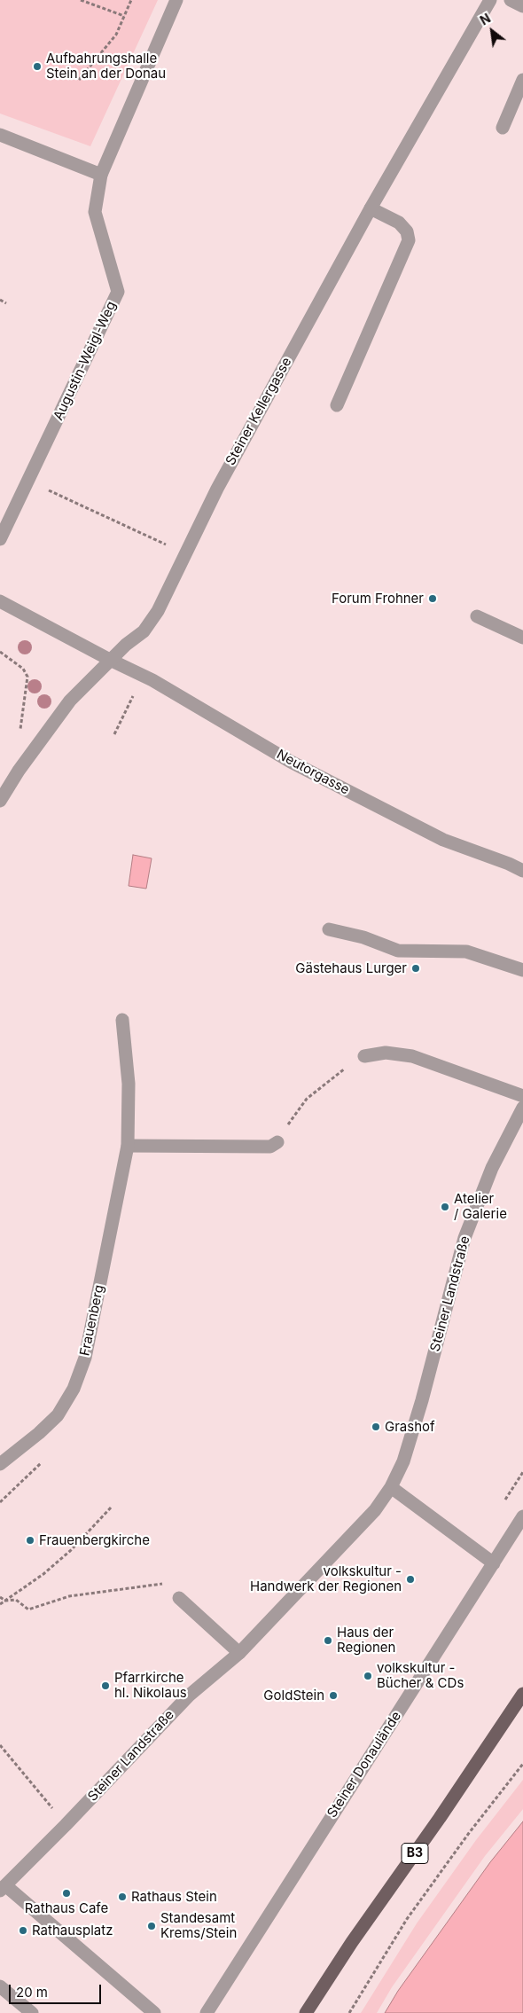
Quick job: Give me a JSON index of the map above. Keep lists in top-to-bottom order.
{
  "streets": {
    "main road": ["B3"],
    "street": [
      "Augustin-Weigl-Weg",
      "Steiner Kellergasse",
      "Neutorgasse",
      "Steiner Landstraße",
      "Frauenberg",
      "Steiner Donaulände"
    ]
  },
  "crossings": [
    ["Steiner Kellergasse", "Neutorgasse"]
  ],
  "places": [
    "Aufbahrungshalle Stein an der Donau",
    "Forum Frohner",
    "Gästehaus Lurger",
    "Atelier / Galerie",
    "Grashof",
    "Frauenbergkirche",
    "volkskultur - Handwerk der Regionen",
    "Haus der Regionen",
    "volkskultur - Bücher & CDs",
    "Pfarrkirche hl. Nikolaus",
    "GoldStein",
    "Rathaus Cafe",
    "Rathaus Stein",
    "Standesamt Krems/Stein",
    "Rathausplatz"
  ],
  "scale_bar": "20 m",
  "north": "top left"
}
